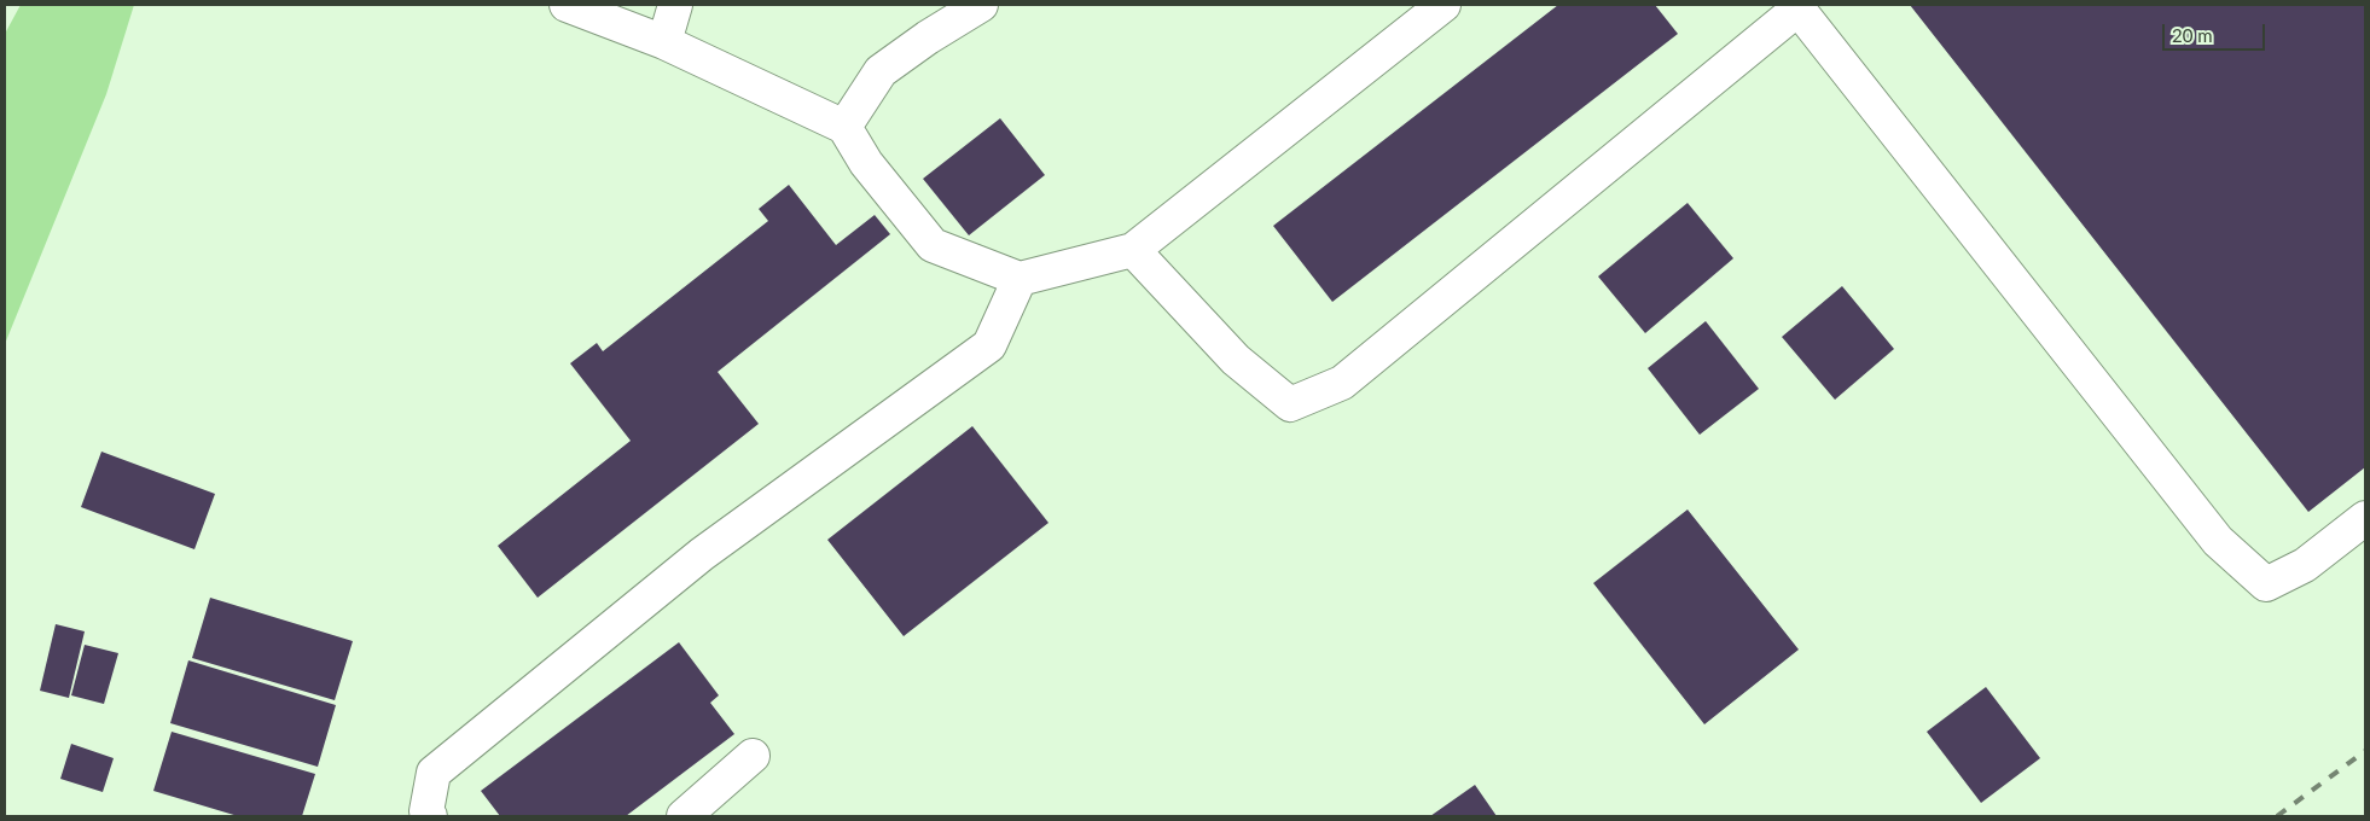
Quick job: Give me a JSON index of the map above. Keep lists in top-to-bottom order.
{
  "scale_bar": "20 m"
}
